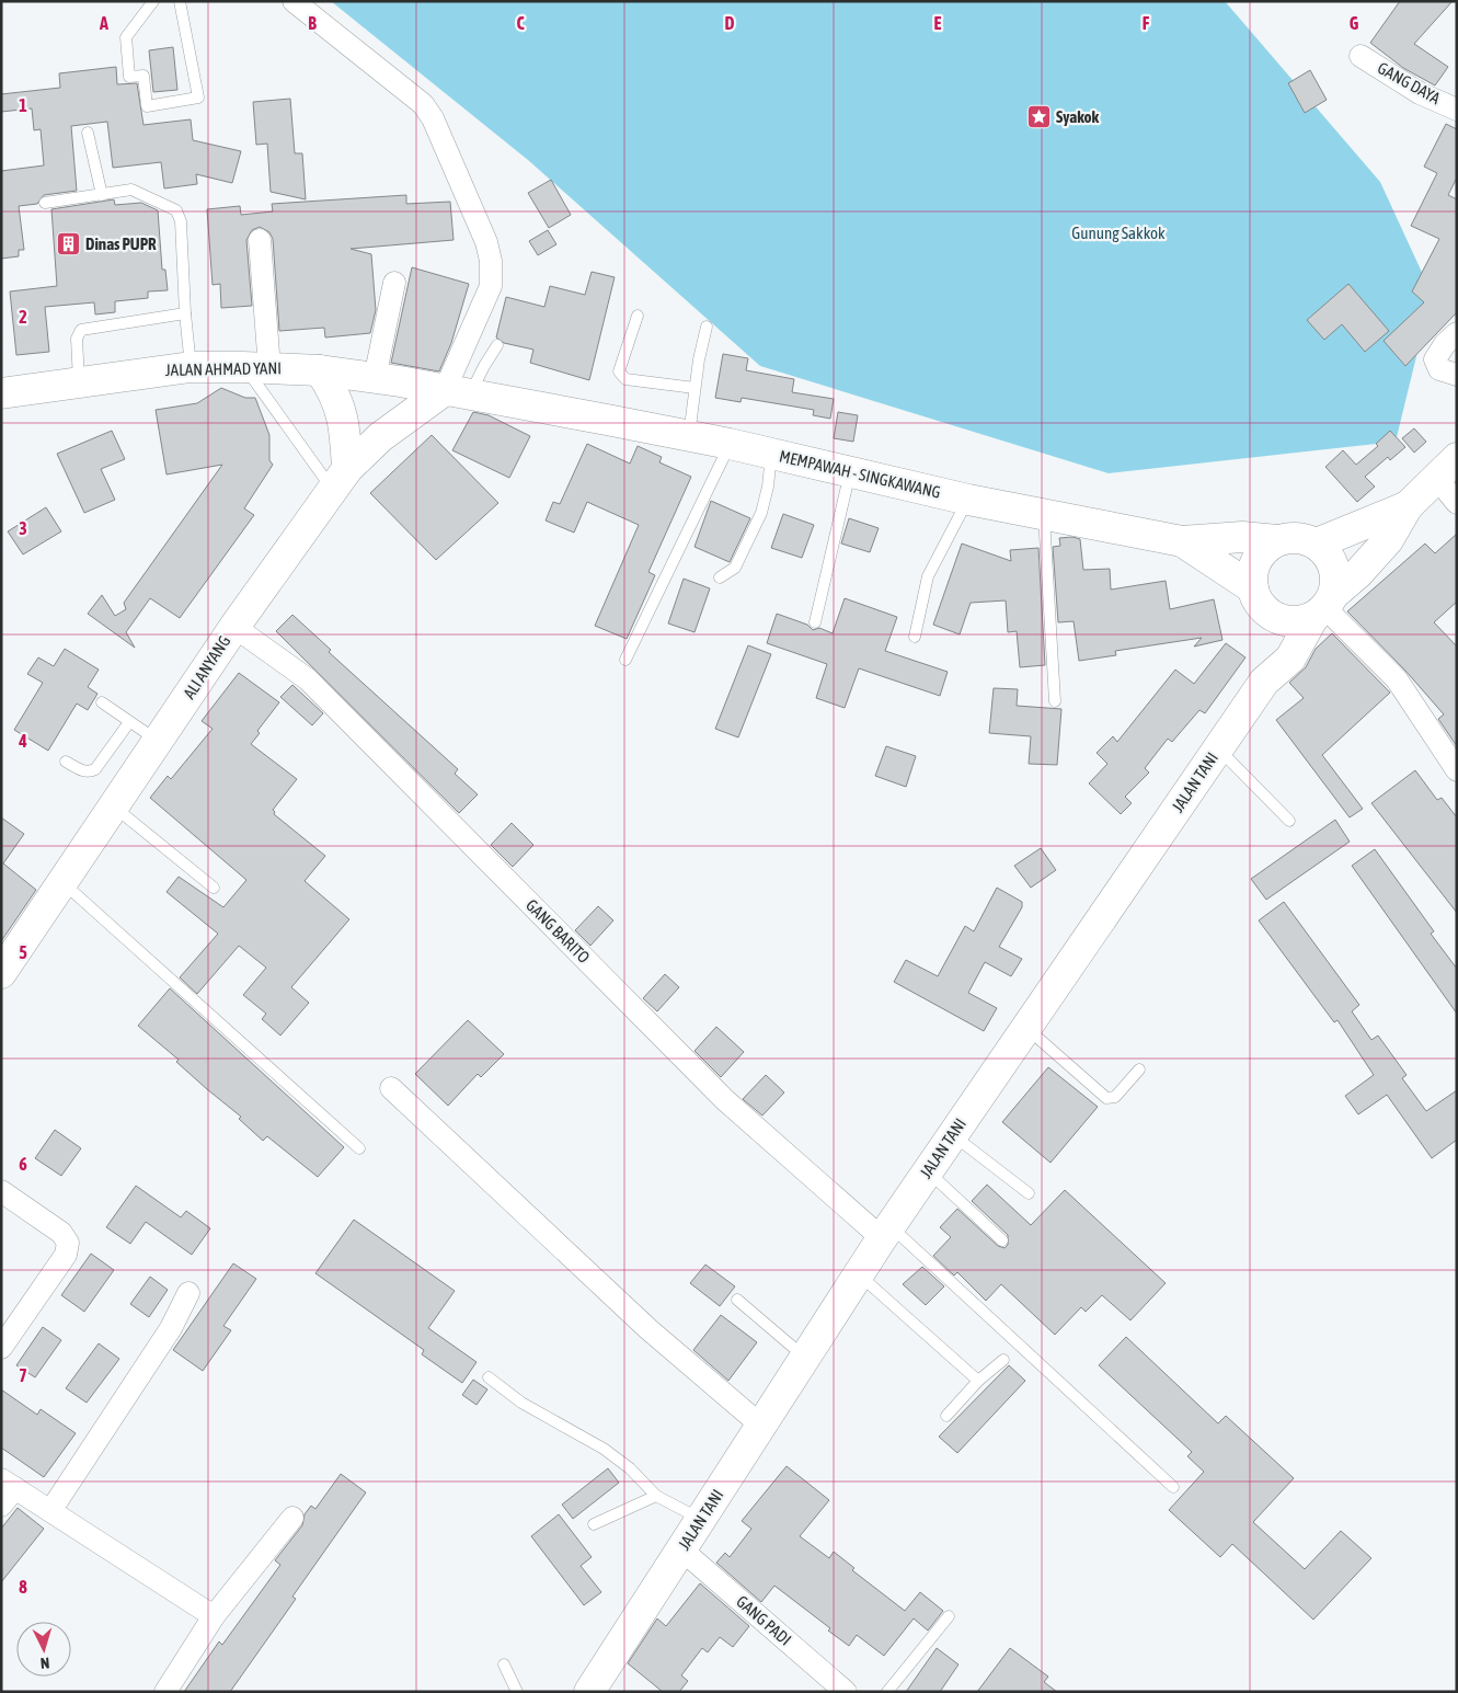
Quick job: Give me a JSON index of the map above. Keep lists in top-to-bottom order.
{
  "streets": {
    "main road": [
      "JALAN AHMAD YANI",
      "MEMPAWAH - SINGKAWANG",
      "ALI ANYANG",
      "JALAN TANI"
    ],
    "street": ["GANG DAYA", "GANG BARITO", "GANG PADI"]
  },
  "crossings": [
    ["JALAN AHMAD YANI", "MEMPAWAH - SINGKAWANG"],
    ["JALAN AHMAD YANI", "ALI ANYANG"],
    ["MEMPAWAH - SINGKAWANG", "ALI ANYANG"],
    ["MEMPAWAH - SINGKAWANG", "JALAN TANI"],
    ["ALI ANYANG", "GANG BARITO"],
    ["JALAN TANI", "GANG BARITO"],
    ["JALAN TANI", "GANG PADI"]
  ],
  "parks": ["Gunung Sakkok"],
  "places": {
    "place": ["Syakok"],
    "building": ["Dinas PUPR"]
  },
  "north": "bottom",
  "grid": {
    "columns": [
      "A",
      "B",
      "C",
      "D",
      "E",
      "F",
      "G"
    ],
    "rows": [
      "1",
      "2",
      "3",
      "4",
      "5",
      "6",
      "7",
      "8"
    ]
  }
}
